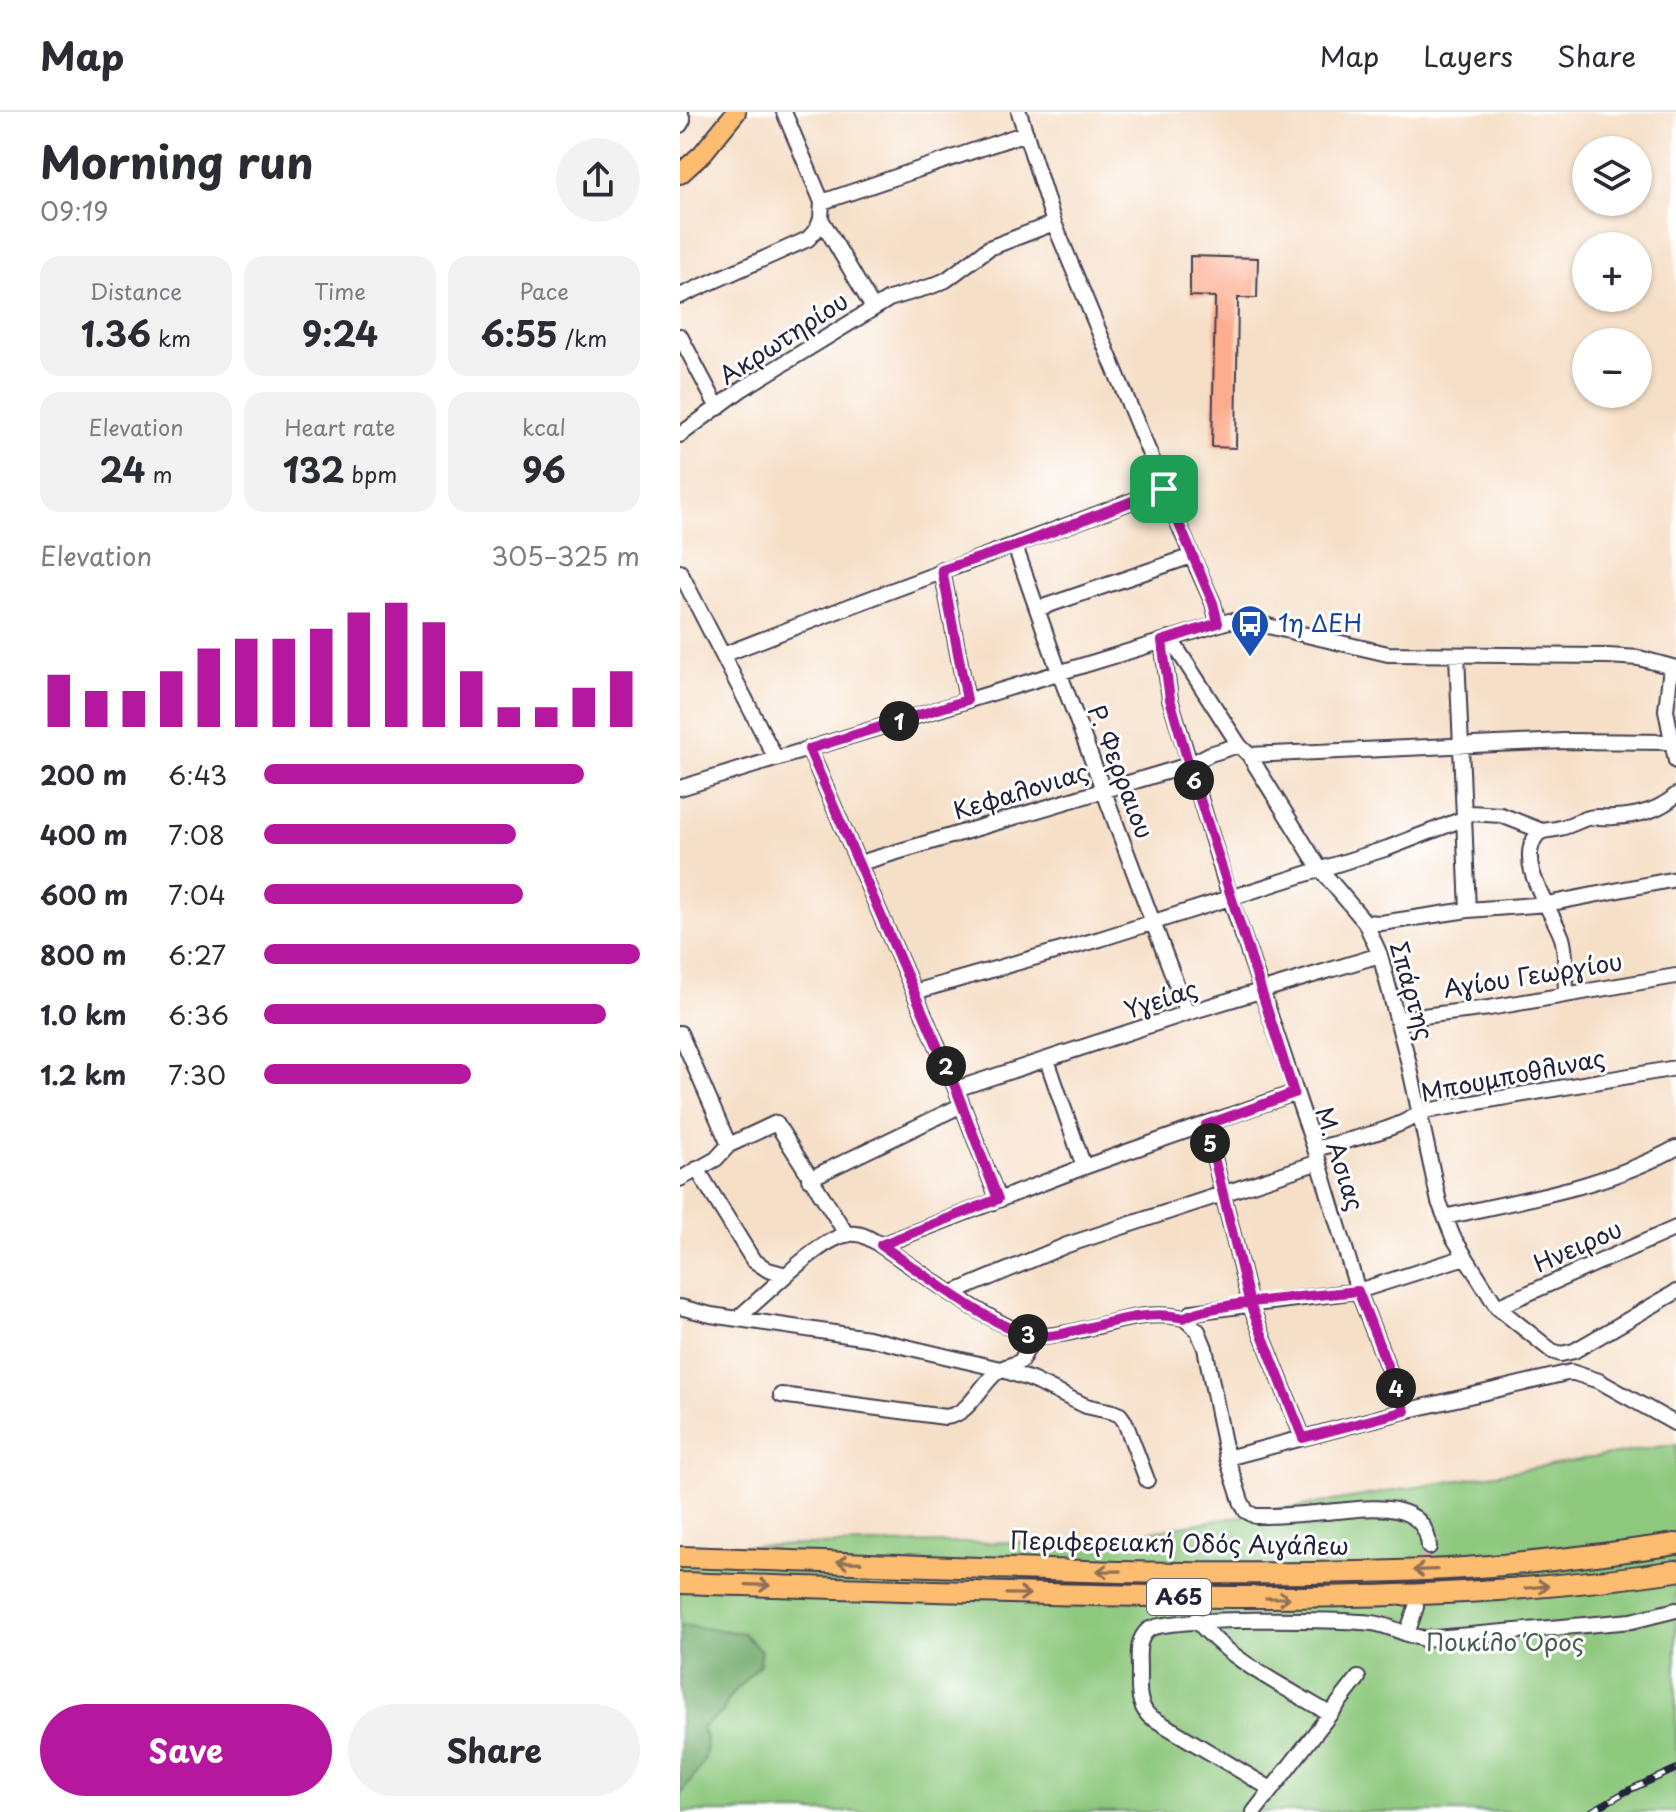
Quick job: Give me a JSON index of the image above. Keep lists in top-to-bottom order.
{
  "streets": {
    "highway": ["Περιφερειακή Οδός Αιγάλεω", "Α65"],
    "street": [
      "Ακρωτηρίου",
      "Ρ. Φερραιου",
      "Κεφαλονιας",
      "Αγίου Γεωργίου",
      "Σπάρτης",
      "Υγείας",
      "Μπουμποθλινας",
      "Μ. Ασιας",
      "Ηνειρου"
    ]
  },
  "crossings": [
    ["Ρ. Φερραιου", "Κεφαλονιας"],
    ["Ρ. Φερραιου", "Υγείας"],
    ["Κεφαλονιας", "Σπάρτης"],
    ["Κεφαλονιας", "Μ. Ασιας"],
    ["Αγίου Γεωργίου", "Σπάρτης"],
    ["Σπάρτης", "Υγείας"],
    ["Σπάρτης", "Μπουμποθλινας"],
    ["Σπάρτης", "Μ. Ασιας"],
    ["Σπάρτης", "Ηνειρου"],
    ["Υγείας", "Μ. Ασιας"],
    ["Μπουμποθλινας", "Μ. Ασιας"]
  ],
  "parks": ["Ποικίλο Όρος"],
  "places": {
    "bus stop": ["1η ΔΕΗ"]
  },
  "page": {
    "header": "Map",
    "nav": ["Map", "Layers", "Share"],
    "heading": ["Morning run", "09:19"],
    "map_buttons": ["+", "−"],
    "stats": [
      ["Distance", "1.36 km"],
      ["Time", "9:24"],
      ["Pace", "6:55 /km"],
      ["Elevation", "24 m"],
      ["Heart rate", "132 bpm"],
      ["kcal", "96"]
    ],
    "chart": ["Elevation", "305–325 m"],
    "pins": [
      "1",
      "6",
      "2",
      "5",
      "3",
      "4"
    ],
    "list": [
      {
        "name": "200 m",
        "note": "6:43"
      },
      {
        "name": "400 m",
        "note": "7:08"
      },
      {
        "name": "600 m",
        "note": "7:04"
      },
      {
        "name": "800 m",
        "note": "6:27"
      },
      {
        "name": "1.0 km",
        "note": "6:36"
      },
      {
        "name": "1.2 km",
        "note": "7:30"
      }
    ],
    "buttons": ["Save", "Share"]
  }
}
